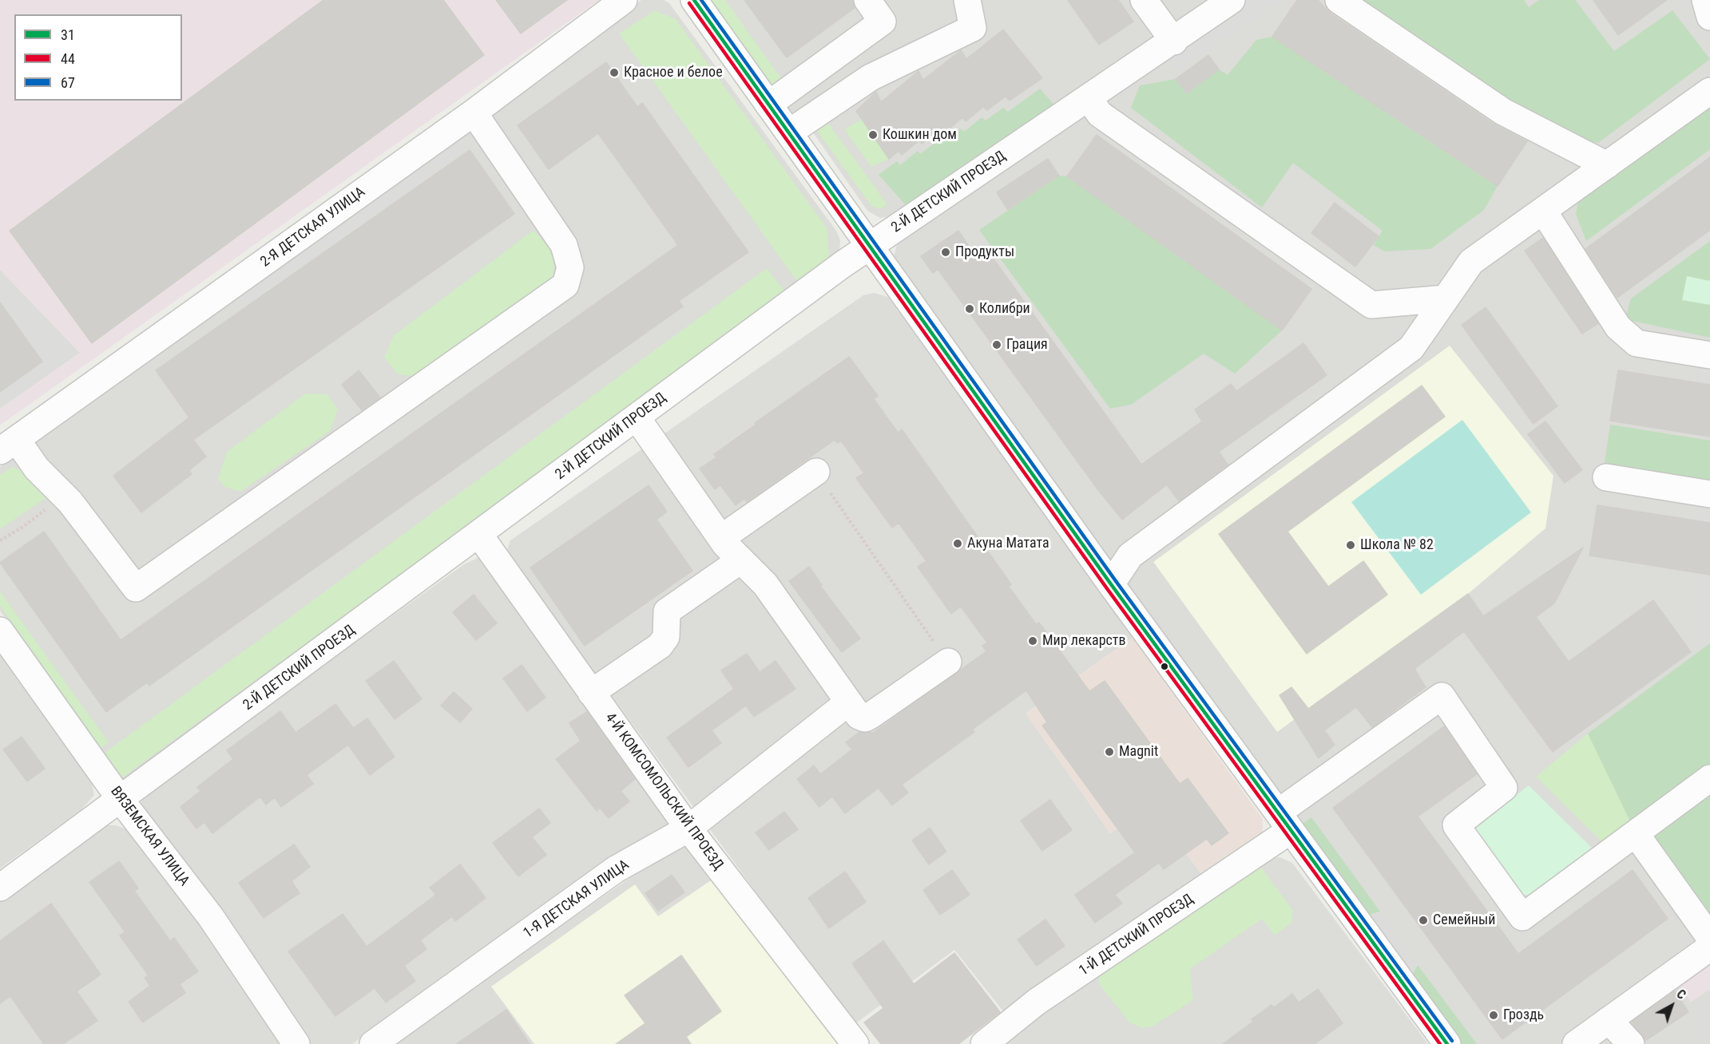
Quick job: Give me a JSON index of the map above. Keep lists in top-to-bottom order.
{
  "streets": {
    "street": [
      "2-Й ДЕТСКИЙ ПРОЕЗД",
      "2-Я ДЕТСКАЯ УЛИЦА",
      "4-Й КОМСОМОЛЬСКИЙ ПРОЕЗД",
      "ВЯЗЕМСКАЯ УЛИЦА",
      "1-Я ДЕТСКАЯ УЛИЦА",
      "1-Й ДЕТСКИЙ ПРОЕЗД"
    ]
  },
  "crossings": [
    ["2-Й ДЕТСКИЙ ПРОЕЗД", "4-Й КОМСОМОЛЬСКИЙ ПРОЕЗД"],
    ["2-Й ДЕТСКИЙ ПРОЕЗД", "ВЯЗЕМСКАЯ УЛИЦА"],
    ["4-Й КОМСОМОЛЬСКИЙ ПРОЕЗД", "1-Я ДЕТСКАЯ УЛИЦА"]
  ],
  "places": [
    "Красное и белое",
    "Кошкин дом",
    "Продукты",
    "Колибри",
    "Грация",
    "Акуна Матата",
    "Школа № 82",
    "Мир лекарств",
    "Magnit",
    "Семейный",
    "Гроздь"
  ],
  "lines": ["transit line 31", "transit line 67", "transit line 44"],
  "legend": ["31", "44", "67"],
  "north": "top right"
}
